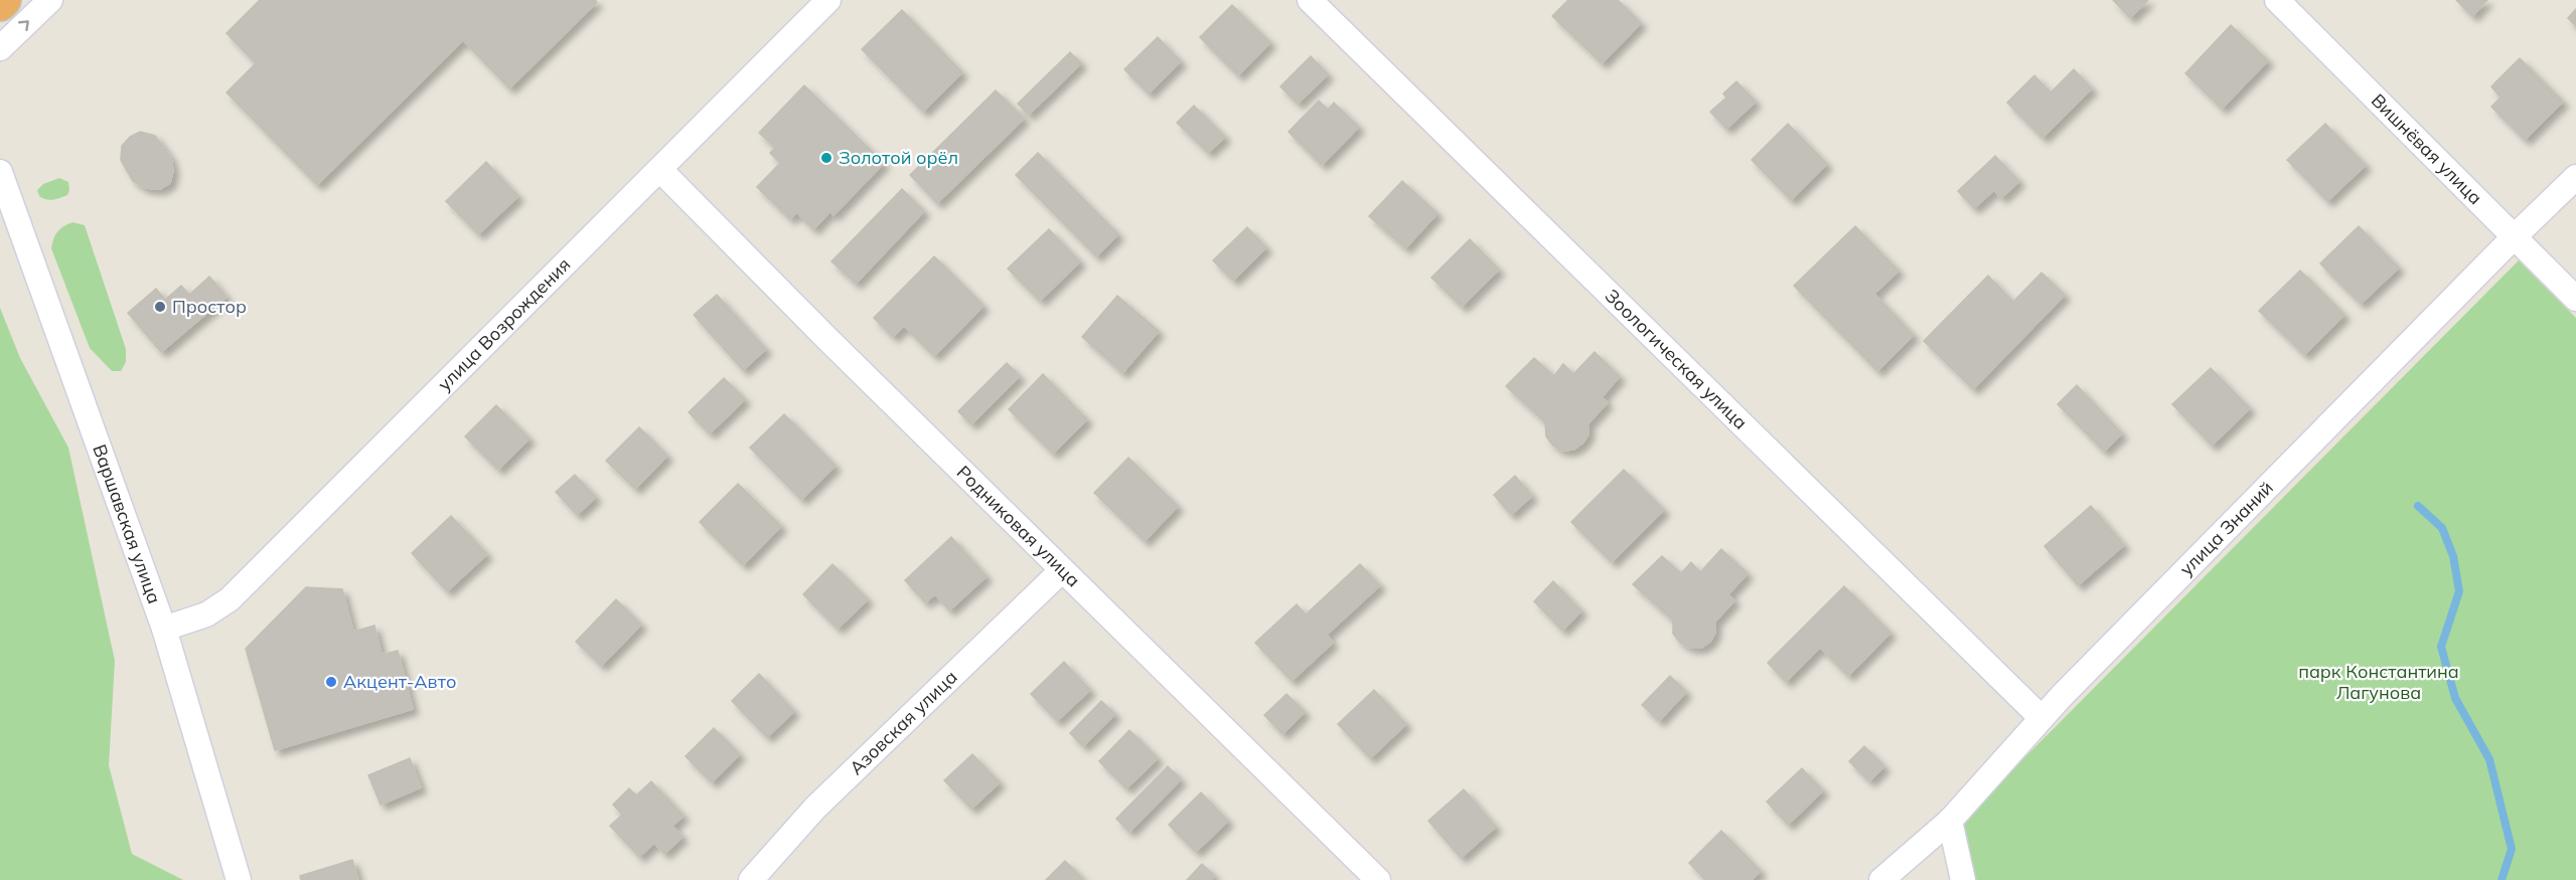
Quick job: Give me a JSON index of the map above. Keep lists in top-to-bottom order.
{
  "streets": {
    "street": [
      "Вишнёвая улица",
      "улица Возрождения",
      "Зоологическая улица",
      "Варшавская улица",
      "Родниковая улица",
      "улица Знаний",
      "Азовская улица"
    ]
  },
  "crossings": [
    ["Вишнёвая улица", "улица Знаний"],
    ["улица Возрождения", "Варшавская улица"],
    ["улица Возрождения", "Родниковая улица"],
    ["Зоологическая улица", "улица Знаний"],
    ["Родниковая улица", "Азовская улица"]
  ],
  "parks": ["парк Константина Лагунова"],
  "places": ["Золотой орёл", "Простор", "Акцент-Авто"]
}
